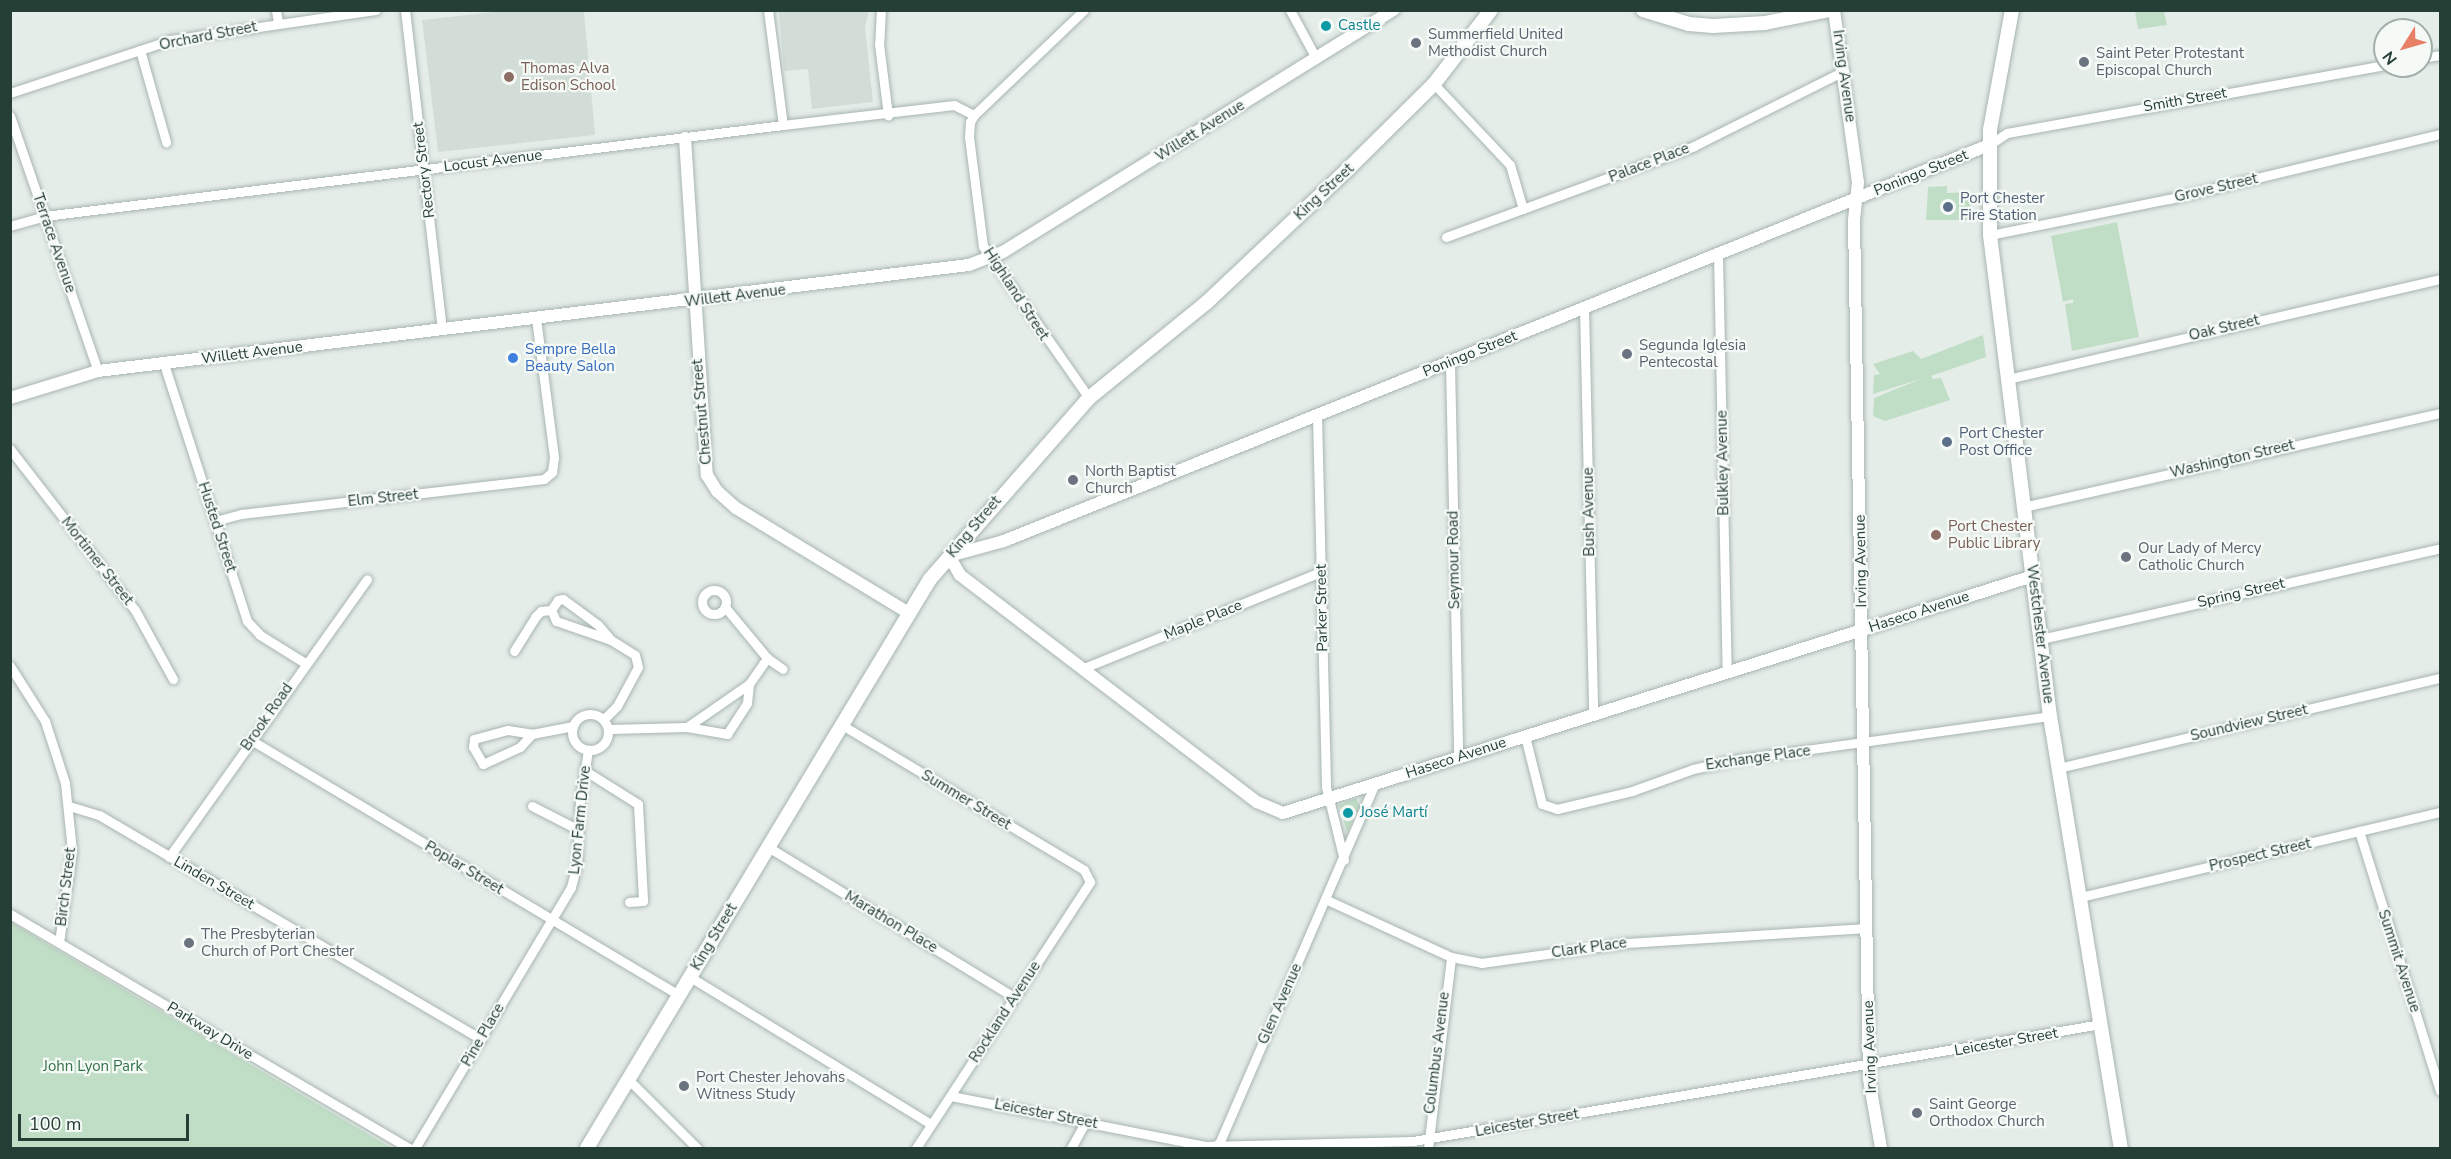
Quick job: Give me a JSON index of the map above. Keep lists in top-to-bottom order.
{
  "streets": {
    "main road": ["King Street", "Westchester Avenue"],
    "street": [
      "Orchard Street",
      "Irving Avenue",
      "Smith Street",
      "Willett Avenue",
      "Locust Avenue",
      "Palace Place",
      "Rectory Street",
      "Poningo Street",
      "Grove Street",
      "Terrace Avenue",
      "Highland Street",
      "Oak Street",
      "Chestnut Street",
      "Washington Street",
      "Bulkley Avenue",
      "Elm Street",
      "Bush Avenue",
      "Husted Street",
      "Seymour Road",
      "Mortimer Street",
      "Spring Street",
      "Parker Street",
      "Haseco Avenue",
      "Maple Place",
      "Brook Road",
      "Soundview Street",
      "Exchange Place",
      "Summer Street",
      "Lyon Farm Drive",
      "Prospect Street",
      "Poplar Street",
      "Linden Street",
      "Birch Street",
      "Marathon Place",
      "Clark Place",
      "Summit Avenue",
      "Glen Avenue",
      "Rockland Avenue",
      "Parkway Drive",
      "Pine Place",
      "Leicester Street",
      "Columbus Avenue"
    ]
  },
  "crossings": [
    ["Irving Avenue", "Palace Place"],
    ["Irving Avenue", "Poningo Street"],
    ["Irving Avenue", "Haseco Avenue"],
    ["Irving Avenue", "Exchange Place"],
    ["Irving Avenue", "Clark Place"],
    ["Irving Avenue", "Leicester Street"],
    ["Smith Street", "Poningo Street"],
    ["Smith Street", "Westchester Avenue"],
    ["Willett Avenue", "Rectory Street"],
    ["Willett Avenue", "Terrace Avenue"],
    ["Willett Avenue", "Highland Street"],
    ["Willett Avenue", "Chestnut Street"],
    ["Willett Avenue", "Elm Street"],
    ["Willett Avenue", "Husted Street"],
    ["Locust Avenue", "Rectory Street"],
    ["Locust Avenue", "Terrace Avenue"],
    ["Locust Avenue", "Highland Street"],
    ["Locust Avenue", "Chestnut Street"],
    ["Poningo Street", "King Street"],
    ["Poningo Street", "Bulkley Avenue"],
    ["Poningo Street", "Bush Avenue"],
    ["Poningo Street", "Seymour Road"],
    ["Poningo Street", "Parker Street"],
    ["Poningo Street", "Haseco Avenue"],
    ["Poningo Street", "Westchester Avenue"],
    ["Grove Street", "Westchester Avenue"],
    ["King Street", "Highland Street"],
    ["King Street", "Chestnut Street"],
    ["King Street", "Haseco Avenue"],
    ["King Street", "Summer Street"],
    ["King Street", "Poplar Street"],
    ["King Street", "Marathon Place"],
    ["Oak Street", "Westchester Avenue"],
    ["Washington Street", "Westchester Avenue"],
    ["Bulkley Avenue", "Haseco Avenue"],
    ["Elm Street", "Husted Street"],
    ["Bush Avenue", "Haseco Avenue"],
    ["Husted Street", "Brook Road"],
    ["Seymour Road", "Haseco Avenue"],
    ["Spring Street", "Westchester Avenue"],
    ["Parker Street", "Haseco Avenue"],
    ["Parker Street", "Maple Place"],
    ["Haseco Avenue", "Maple Place"],
    ["Haseco Avenue", "Westchester Avenue"],
    ["Haseco Avenue", "Exchange Place"],
    ["Haseco Avenue", "Glen Avenue"],
    ["Westchester Avenue", "Soundview Street"],
    ["Westchester Avenue", "Exchange Place"],
    ["Westchester Avenue", "Prospect Street"],
    ["Westchester Avenue", "Leicester Street"],
    ["Brook Road", "Poplar Street"],
    ["Brook Road", "Linden Street"],
    ["Summer Street", "Rockland Avenue"],
    ["Lyon Farm Drive", "Poplar Street"],
    ["Lyon Farm Drive", "Pine Place"],
    ["Prospect Street", "Summit Avenue"],
    ["Poplar Street", "Pine Place"],
    ["Linden Street", "Birch Street"],
    ["Linden Street", "Pine Place"],
    ["Birch Street", "Parkway Drive"],
    ["Marathon Place", "Rockland Avenue"],
    ["Clark Place", "Glen Avenue"],
    ["Clark Place", "Columbus Avenue"],
    ["Glen Avenue", "Leicester Street"],
    ["Rockland Avenue", "Leicester Street"],
    ["Leicester Street", "Columbus Avenue"]
  ],
  "parks": ["John Lyon Park"],
  "places": [
    "Castle",
    "Summerfield United Methodist Church",
    "Saint Peter Protestant Episcopal Church",
    "Thomas Alva Edison School",
    "Port Chester Fire Station",
    "Segunda Iglesia Pentecostal",
    "Sempre Bella Beauty Salon",
    "Port Chester Post Office",
    "North Baptist Church",
    "Port Chester Public Library",
    "Our Lady of Mercy Catholic Church",
    "José Martí",
    "The Presbyterian Church of Port Chester",
    "Port Chester Jehovahs Witness Study",
    "Saint George Orthodox Church"
  ],
  "scale_bar": "100 m",
  "north": "bottom left"
}
